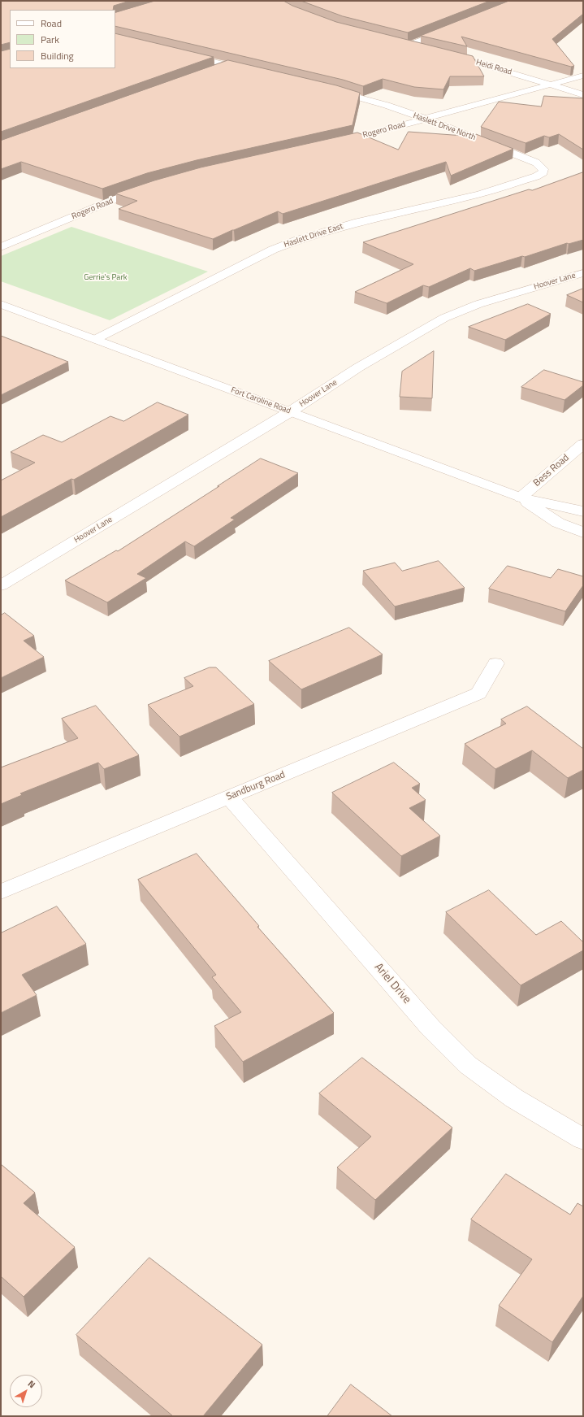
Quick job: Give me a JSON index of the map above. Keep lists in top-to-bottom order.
{
  "streets": {
    "street": [
      "Heidi Road",
      "Haslett Drive North",
      "Rogero Road",
      "Haslett Drive East",
      "Hoover Lane",
      "Fort Caroline Road",
      "Bess Road",
      "Sandburg Road",
      "Ariel Drive"
    ]
  },
  "crossings": [
    ["Heidi Road", "Rogero Road"],
    ["Haslett Drive North", "Rogero Road"],
    ["Haslett Drive North", "Haslett Drive East"],
    ["Haslett Drive East", "Fort Caroline Road"],
    ["Hoover Lane", "Fort Caroline Road"],
    ["Fort Caroline Road", "Bess Road"],
    ["Sandburg Road", "Ariel Drive"]
  ],
  "parks": ["Gerrie's Park"],
  "legend": ["Road", "Park", "Building"],
  "north": "top right"
}
